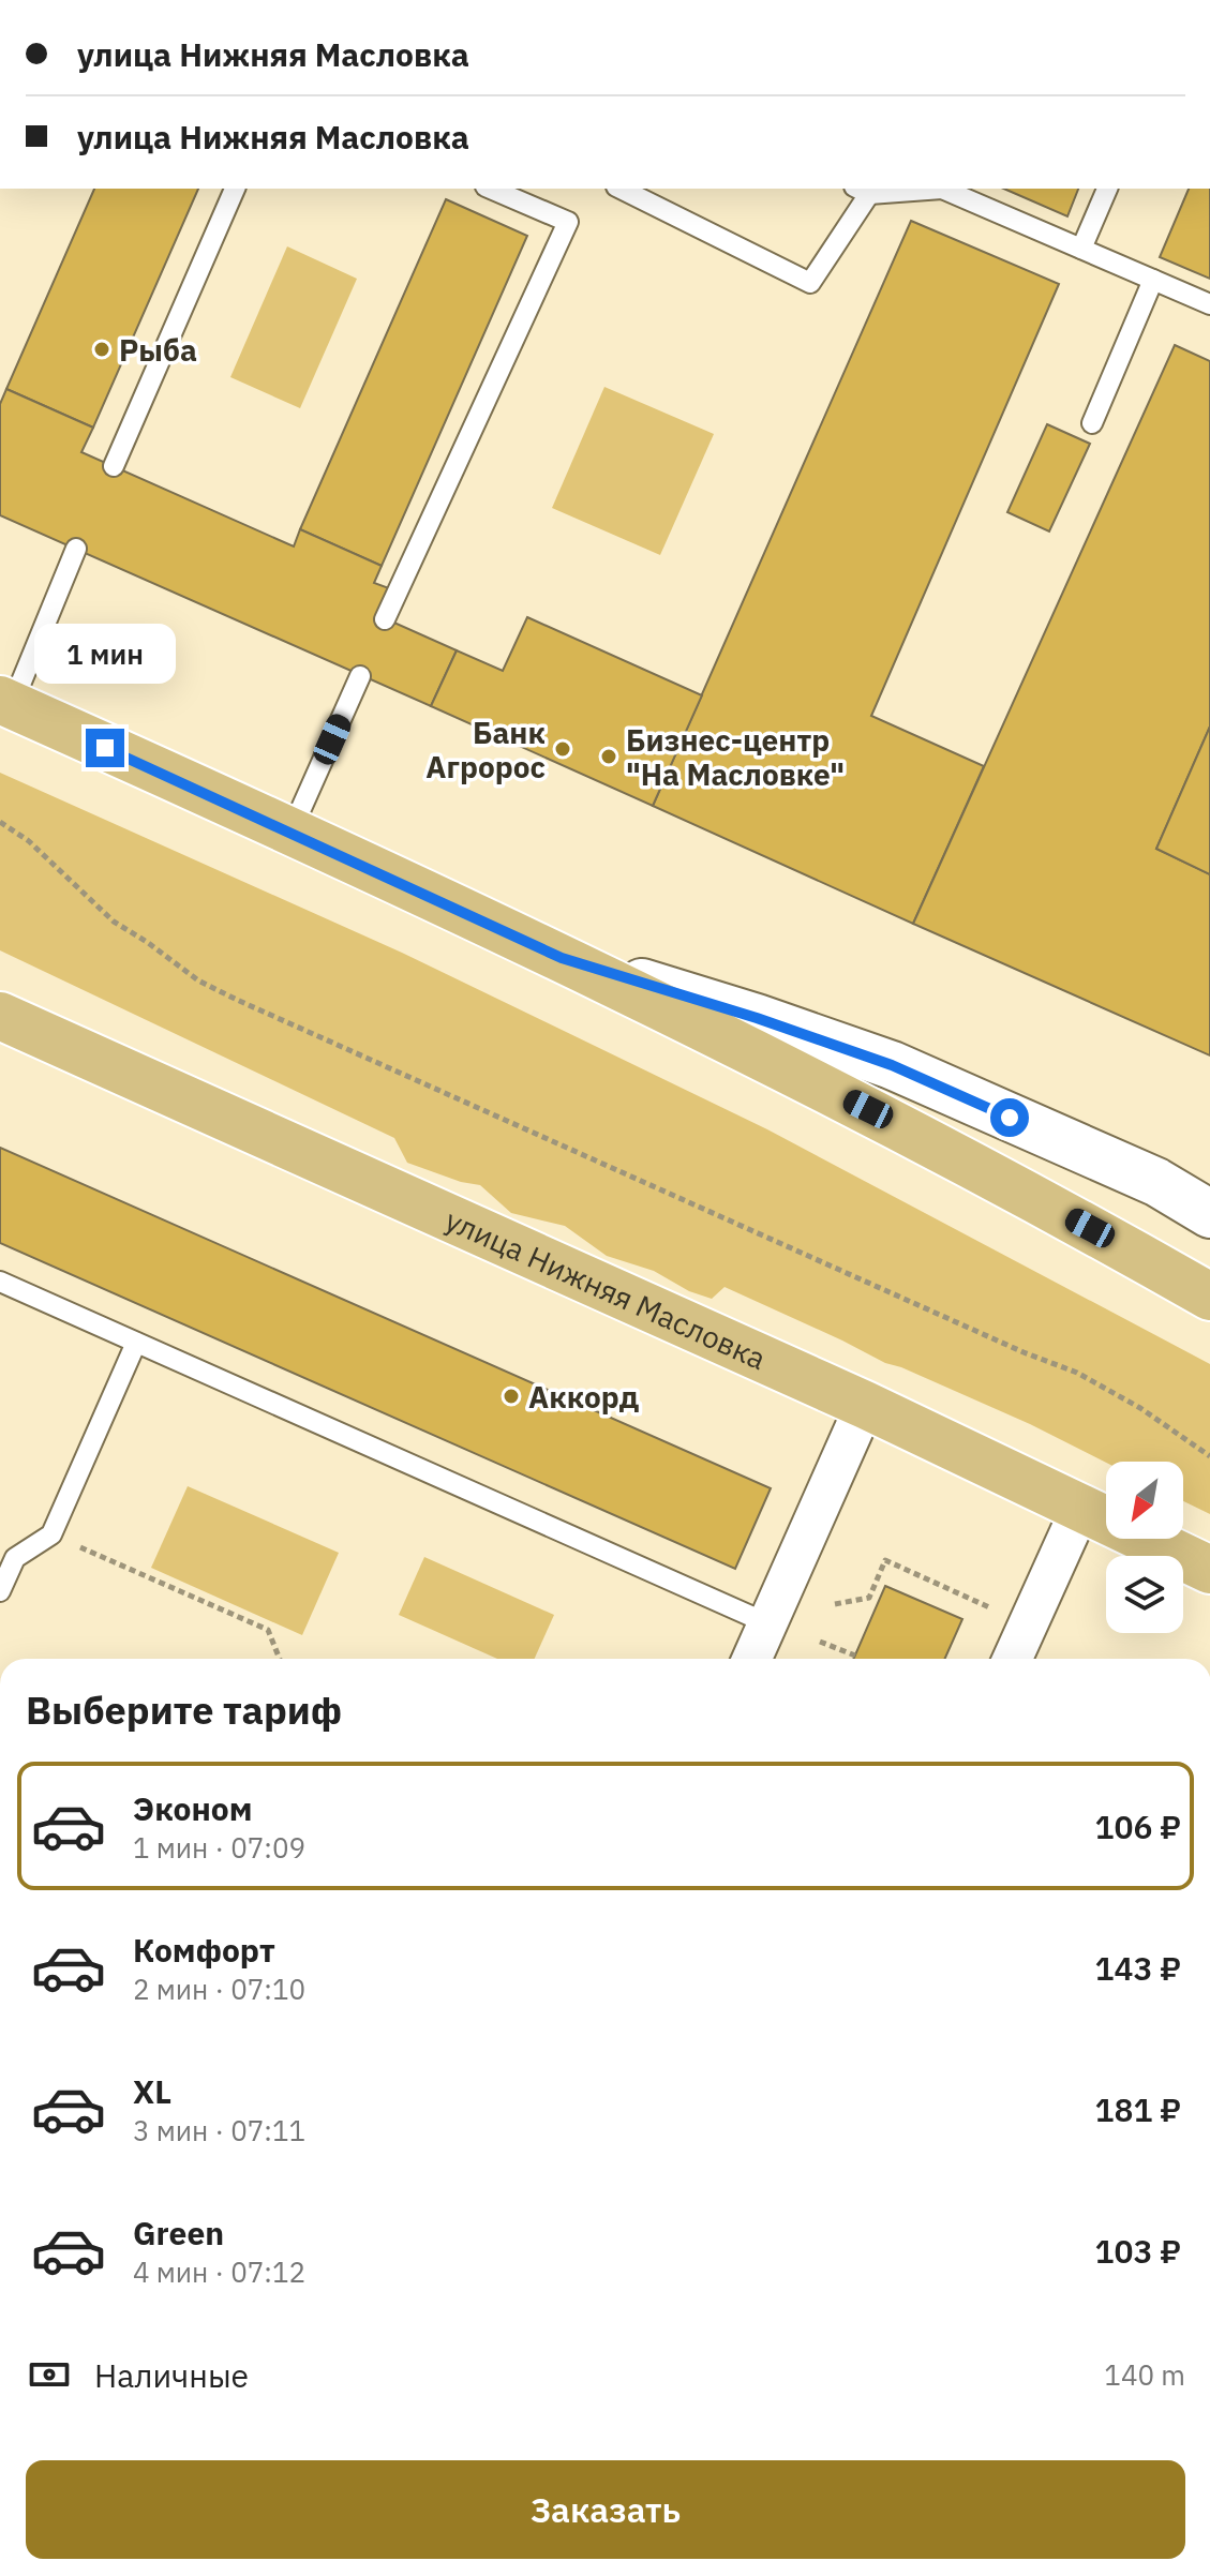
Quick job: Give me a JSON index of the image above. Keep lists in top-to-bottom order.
{
  "streets": {
    "main road": ["улица Нижняя Масловка"]
  },
  "places": [
    "Рыба",
    "Банк Агророс",
    "Бизнес-центр \"На Масловке\"",
    "Аккорд"
  ],
  "north": "bottom left",
  "page": {
    "banner": ["улица Нижняя Масловка", "улица Нижняя Масловка"],
    "bubble": "1 мин",
    "heading": "Выберите тариф",
    "list": [
      {
        "name": "Эконом",
        "note": "1 мин · 07:09",
        "value": "106 ₽"
      },
      {
        "name": "Комфорт",
        "note": "2 мин · 07:10",
        "value": "143 ₽"
      },
      {
        "name": "XL",
        "note": "3 мин · 07:11",
        "value": "181 ₽"
      },
      {
        "name": "Green",
        "note": "4 мин · 07:12",
        "value": "103 ₽"
      }
    ],
    "pay": ["Наличные", "140 m"],
    "buttons": "Заказать"
  }
}
